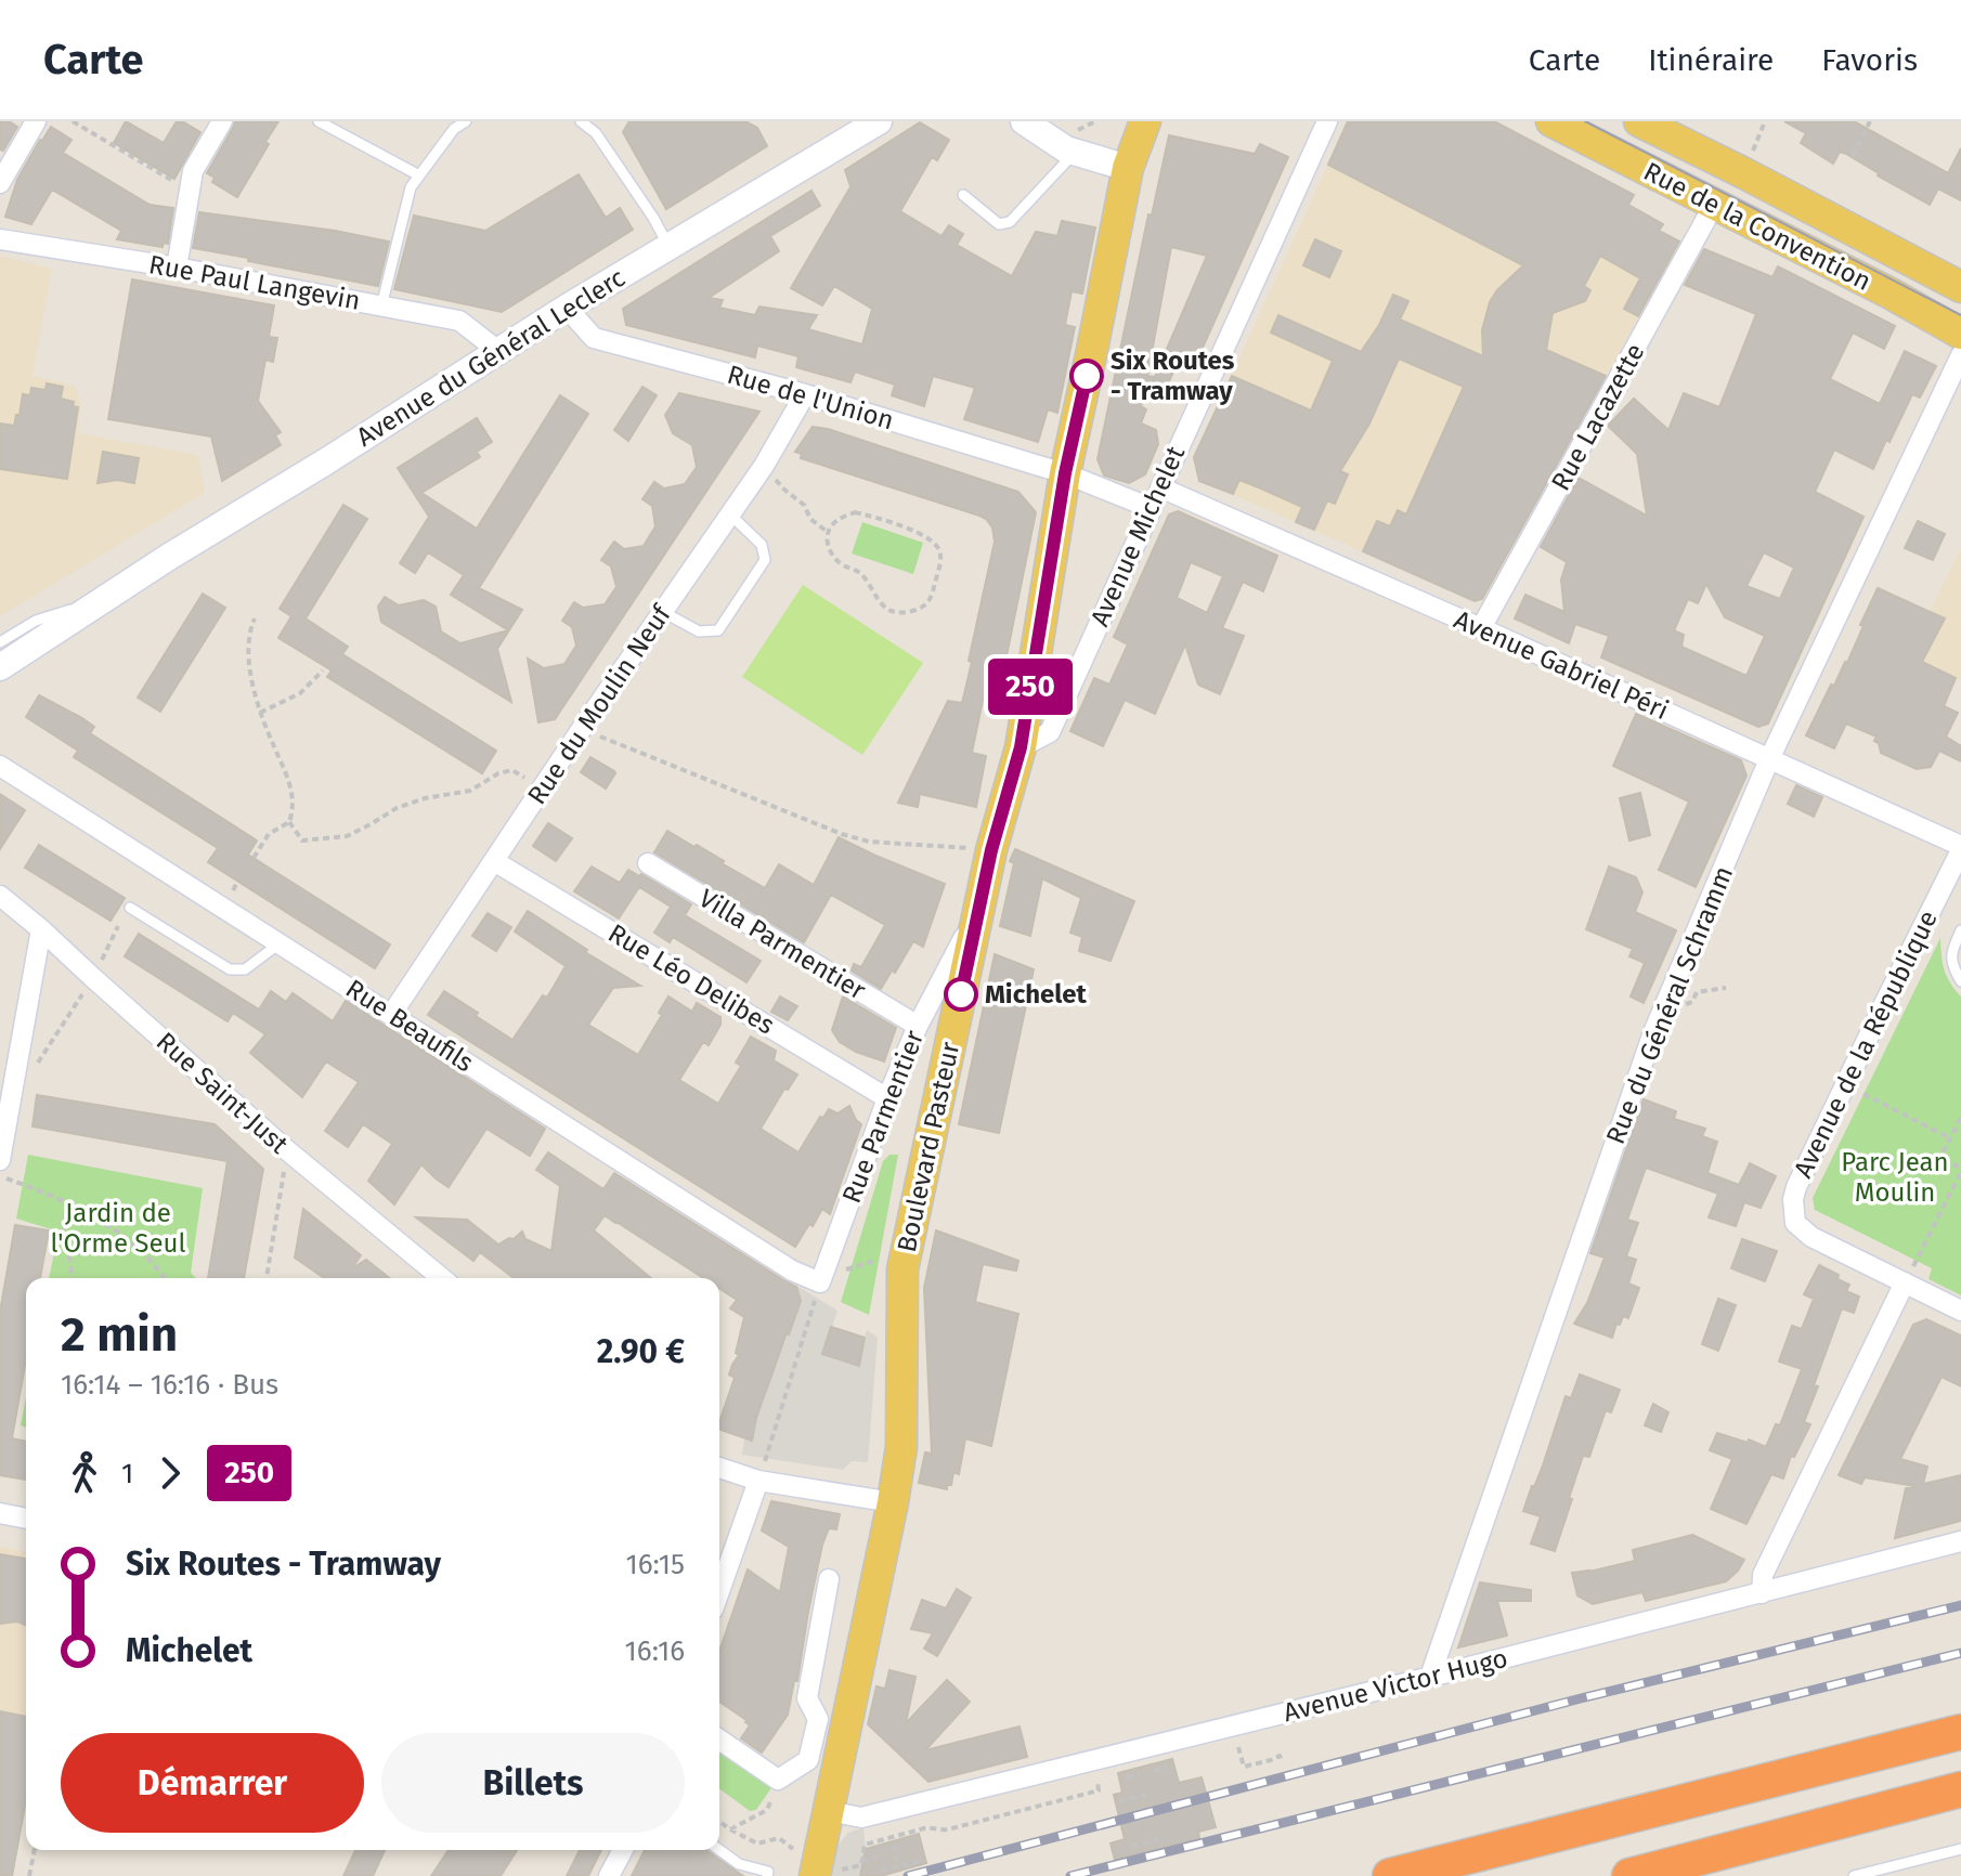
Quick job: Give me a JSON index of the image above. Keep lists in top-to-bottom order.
{
  "streets": {
    "main road": ["Rue de la Convention", "Avenue du Général Leclerc", "Boulevard Pasteur"],
    "street": [
      "Rue Paul Langevin",
      "Rue de l'Union",
      "Rue Lacazette",
      "Avenue Michelet",
      "Avenue Gabriel Péri",
      "Rue du Moulin Neuf",
      "Villa Parmentier",
      "Rue Léo Delibes",
      "Rue du Général Schramm",
      "Rue Beaufils",
      "Avenue de la République",
      "Rue Saint-Just",
      "Rue Parmentier",
      "Avenue Victor Hugo"
    ]
  },
  "crossings": [
    ["Rue de la Convention", "Rue Lacazette"],
    ["Rue Paul Langevin", "Avenue du Général Leclerc"],
    ["Avenue du Général Leclerc", "Rue de l'Union"],
    ["Rue de l'Union", "Avenue Michelet"],
    ["Rue de l'Union", "Rue du Moulin Neuf"],
    ["Rue de l'Union", "Boulevard Pasteur"],
    ["Rue Lacazette", "Avenue Gabriel Péri"],
    ["Avenue Michelet", "Avenue Gabriel Péri"],
    ["Avenue Michelet", "Boulevard Pasteur"],
    ["Avenue Gabriel Péri", "Rue du Général Schramm"],
    ["Avenue Gabriel Péri", "Avenue de la République"],
    ["Rue du Moulin Neuf", "Rue Léo Delibes"],
    ["Rue du Moulin Neuf", "Rue Beaufils"],
    ["Villa Parmentier", "Rue Parmentier"],
    ["Rue Léo Delibes", "Rue Parmentier"],
    ["Rue du Général Schramm", "Avenue Victor Hugo"],
    ["Rue Beaufils", "Rue Parmentier"],
    ["Rue Parmentier", "Boulevard Pasteur"],
    ["Boulevard Pasteur", "Avenue Victor Hugo"]
  ],
  "parks": ["Parc Jean Moulin", "Jardin de l'Orme Seul"],
  "places": ["Six Routes - Tramway", "Michelet"],
  "lines": ["bus line 250"],
  "page": {
    "header": "Carte",
    "nav": ["Carte", "Itinéraire", "Favoris"],
    "on_map": "250",
    "heading": ["2 min", "16:14 – 16:16 · Bus", "2.90 €"],
    "legs": ["1", "250"],
    "list": [
      {
        "name": "Six Routes - Tramway",
        "value": "16:15"
      },
      {
        "name": "Michelet",
        "value": "16:16"
      }
    ],
    "buttons": ["Démarrer", "Billets"]
  }
}
